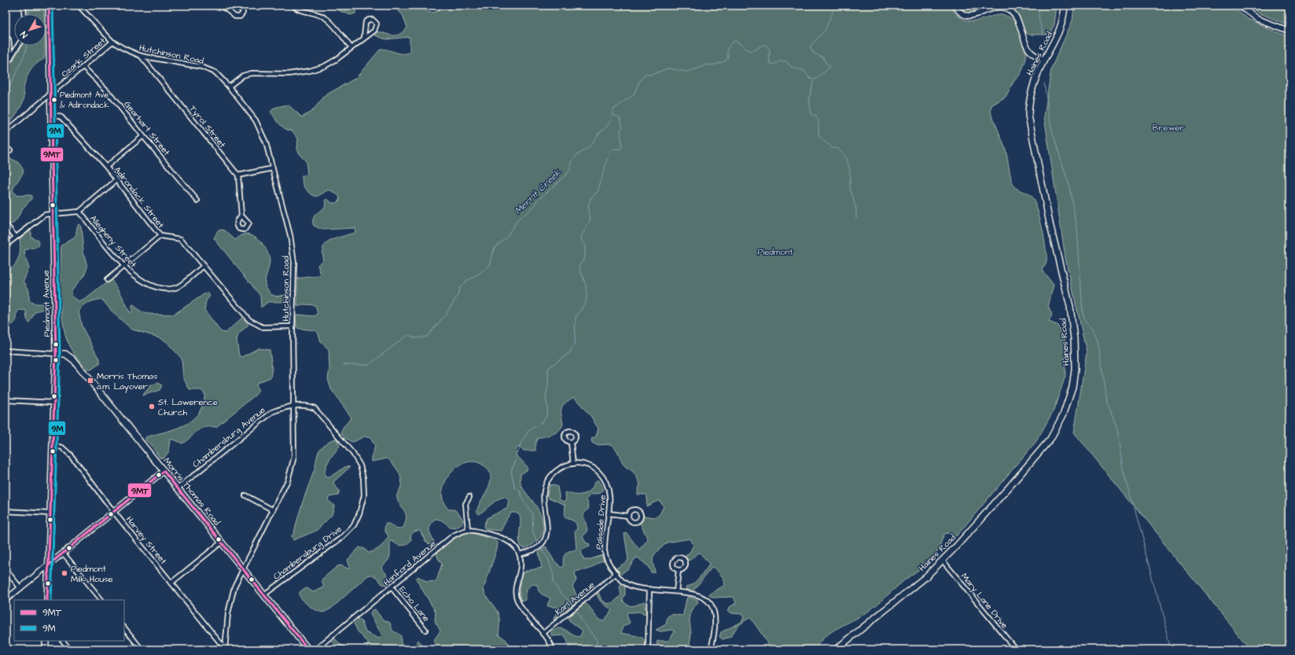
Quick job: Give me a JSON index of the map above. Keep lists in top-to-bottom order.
{
  "streets": {
    "main road": ["Haines Road", "Piedmont Avenue", "Morris Thomas Road"],
    "street": [
      "Hutchinson Road",
      "Ozark Street",
      "Tyrol Street",
      "Gearhart Street",
      "Adirondack Street",
      "Allegheny Street",
      "Chambersburg Avenue",
      "Palisade Drive",
      "Harvey Street",
      "Chambersburg Drive",
      "Hanford Avenue",
      "Karl Avenue",
      "Mary Lane Drive",
      "Echo Lane"
    ]
  },
  "crossings": [
    ["Haines Road", "Mary Lane Drive"],
    ["Hutchinson Road", "Ozark Street"],
    ["Hutchinson Road", "Tyrol Street"],
    ["Hutchinson Road", "Adirondack Street"],
    ["Hutchinson Road", "Chambersburg Avenue"],
    ["Hutchinson Road", "Morris Thomas Road"],
    ["Hutchinson Road", "Harvey Street"],
    ["Hutchinson Road", "Chambersburg Drive"],
    ["Ozark Street", "Gearhart Street"],
    ["Ozark Street", "Piedmont Avenue"],
    ["Adirondack Street", "Allegheny Street"],
    ["Adirondack Street", "Piedmont Avenue"],
    ["Piedmont Avenue", "Morris Thomas Road"],
    ["Piedmont Avenue", "Harvey Street"],
    ["Chambersburg Avenue", "Morris Thomas Road"],
    ["Chambersburg Avenue", "Chambersburg Drive"],
    ["Morris Thomas Road", "Chambersburg Drive"],
    ["Palisade Drive", "Karl Avenue"],
    ["Hanford Avenue", "Echo Lane"]
  ],
  "water": ["Merrit Creek"],
  "parks": ["Brewer", "Piedmont"],
  "places": {
    "other": ["Piedmont Ave & Adirondack", "St. Lawerence Church", "Piedmont Milk House"],
    "transit": ["Morris Thomas a.m. Layover"]
  },
  "lines": ["transit line 9MT", "transit line 9M"],
  "legend": ["9MT", "9M"],
  "north": "bottom left"
}
